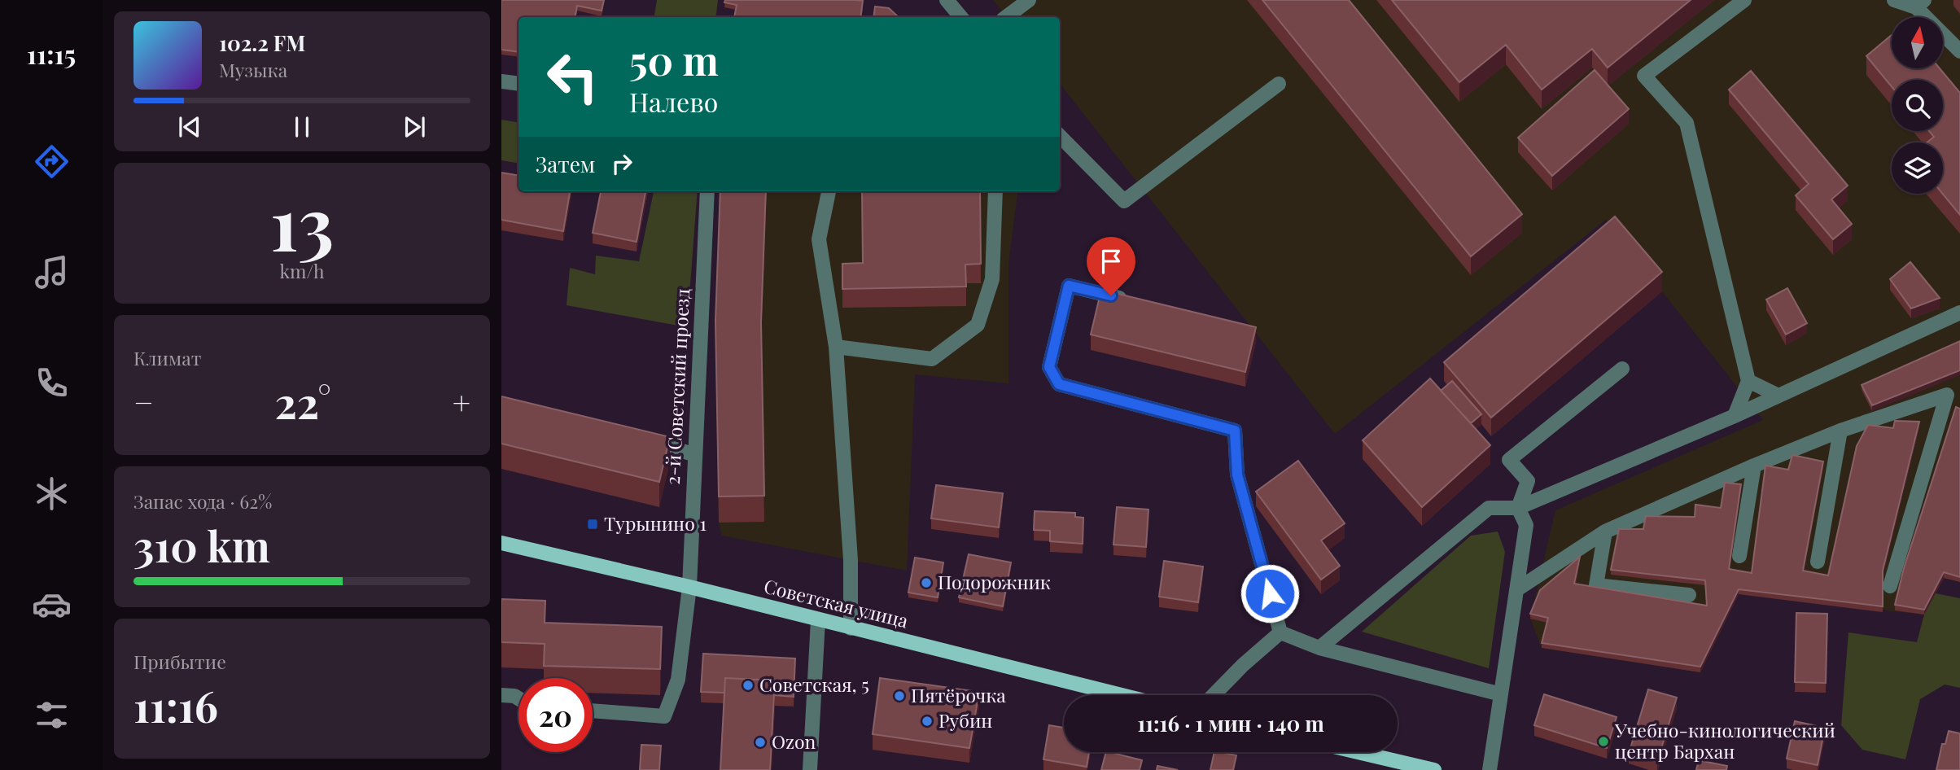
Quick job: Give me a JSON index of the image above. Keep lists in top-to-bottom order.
{
  "streets": {
    "main road": ["Советская улица"],
    "street": ["2-й Советский проезд"]
  },
  "crossings": [
    ["2-й Советский проезд", "Советская улица"]
  ],
  "places": {
    "transit": ["Турынино 1"],
    "other": [
      "Подорожник",
      "Советская, 5",
      "Пятёрочка",
      "Рубин",
      "Учебно-кинологический центр Бархан",
      "Ozon"
    ]
  },
  "north": "top",
  "page": {
    "tabs": "11:15",
    "turn": ["50 m", "Налево"],
    "song": ["102.2 FM", "Музыка"],
    "then": "Затем",
    "tile": [
      ["13", "km/h"],
      "Климат",
      ["Запас хода · 62%", "310 km"],
      ["Прибытие", "11:16"]
    ],
    "heat": ["−", "22°", "+"],
    "limit": "20",
    "trip": "11:16 · 1 мин · 140 m"
  }
}
